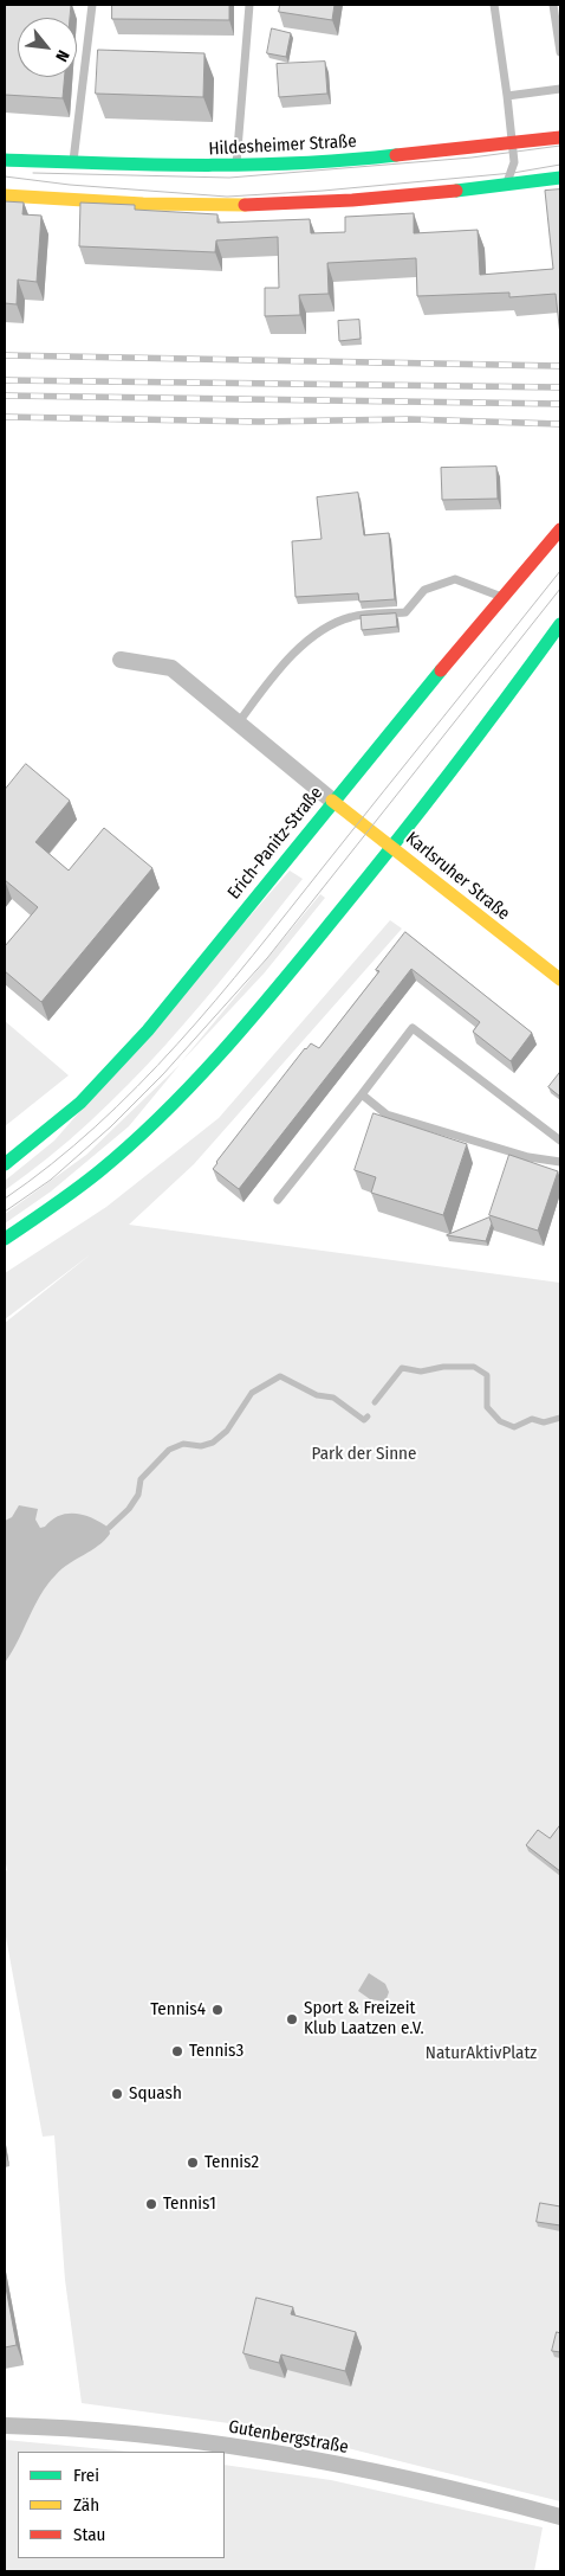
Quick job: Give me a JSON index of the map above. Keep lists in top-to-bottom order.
{
  "streets": {
    "main road": ["Hildesheimer Straße", "Erich-Panitz-Straße", "Karlsruher Straße"],
    "street": ["Gutenbergstraße"]
  },
  "crossings": [
    ["Erich-Panitz-Straße", "Karlsruher Straße"]
  ],
  "parks": ["Park der Sinne", "NaturAktivPlatz"],
  "places": [
    "Tennis4",
    "Sport & Freizeit Klub Laatzen e.V.",
    "Tennis3",
    "Squash",
    "Tennis2",
    "Tennis1"
  ],
  "legend": ["Frei", "Zäh", "Stau"],
  "north": "bottom right"
}
